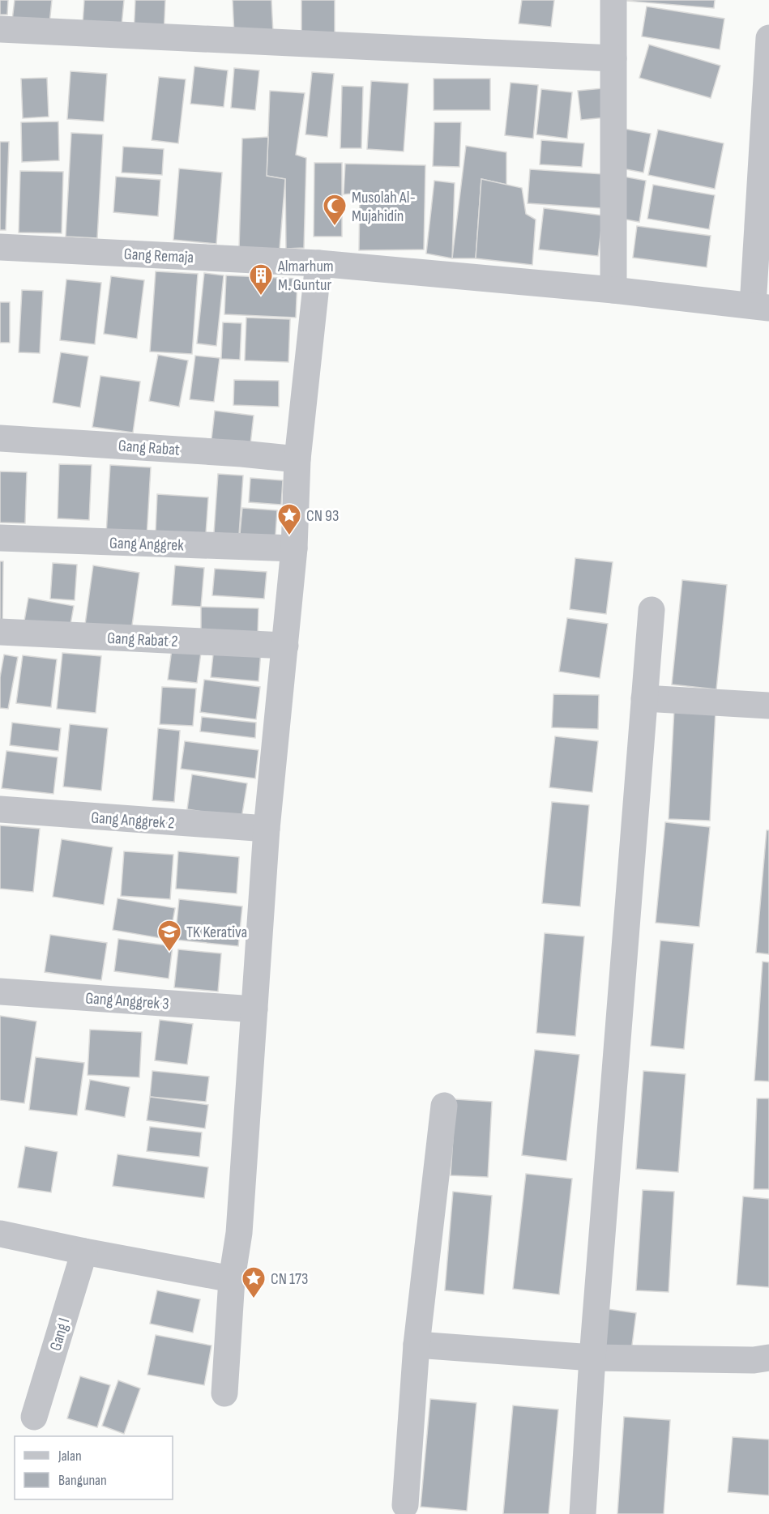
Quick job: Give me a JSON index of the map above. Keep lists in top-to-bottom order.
{
  "streets": {
    "street": [
      "Gang Remaja",
      "Gang Rabat",
      "Gang Anggrek",
      "Gang Rabat 2",
      "Gang Anggrek 2",
      "Gang Anggrek 3",
      "Gang I"
    ]
  },
  "places": {
    "mosque": ["Musolah Al- Mujahidin"],
    "building": ["Almarhum M. Guntur"],
    "place": ["CN 93", "CN 173"],
    "school or university": ["TK Kerativa"]
  },
  "legend": ["Jalan", "Bangunan"]
}
